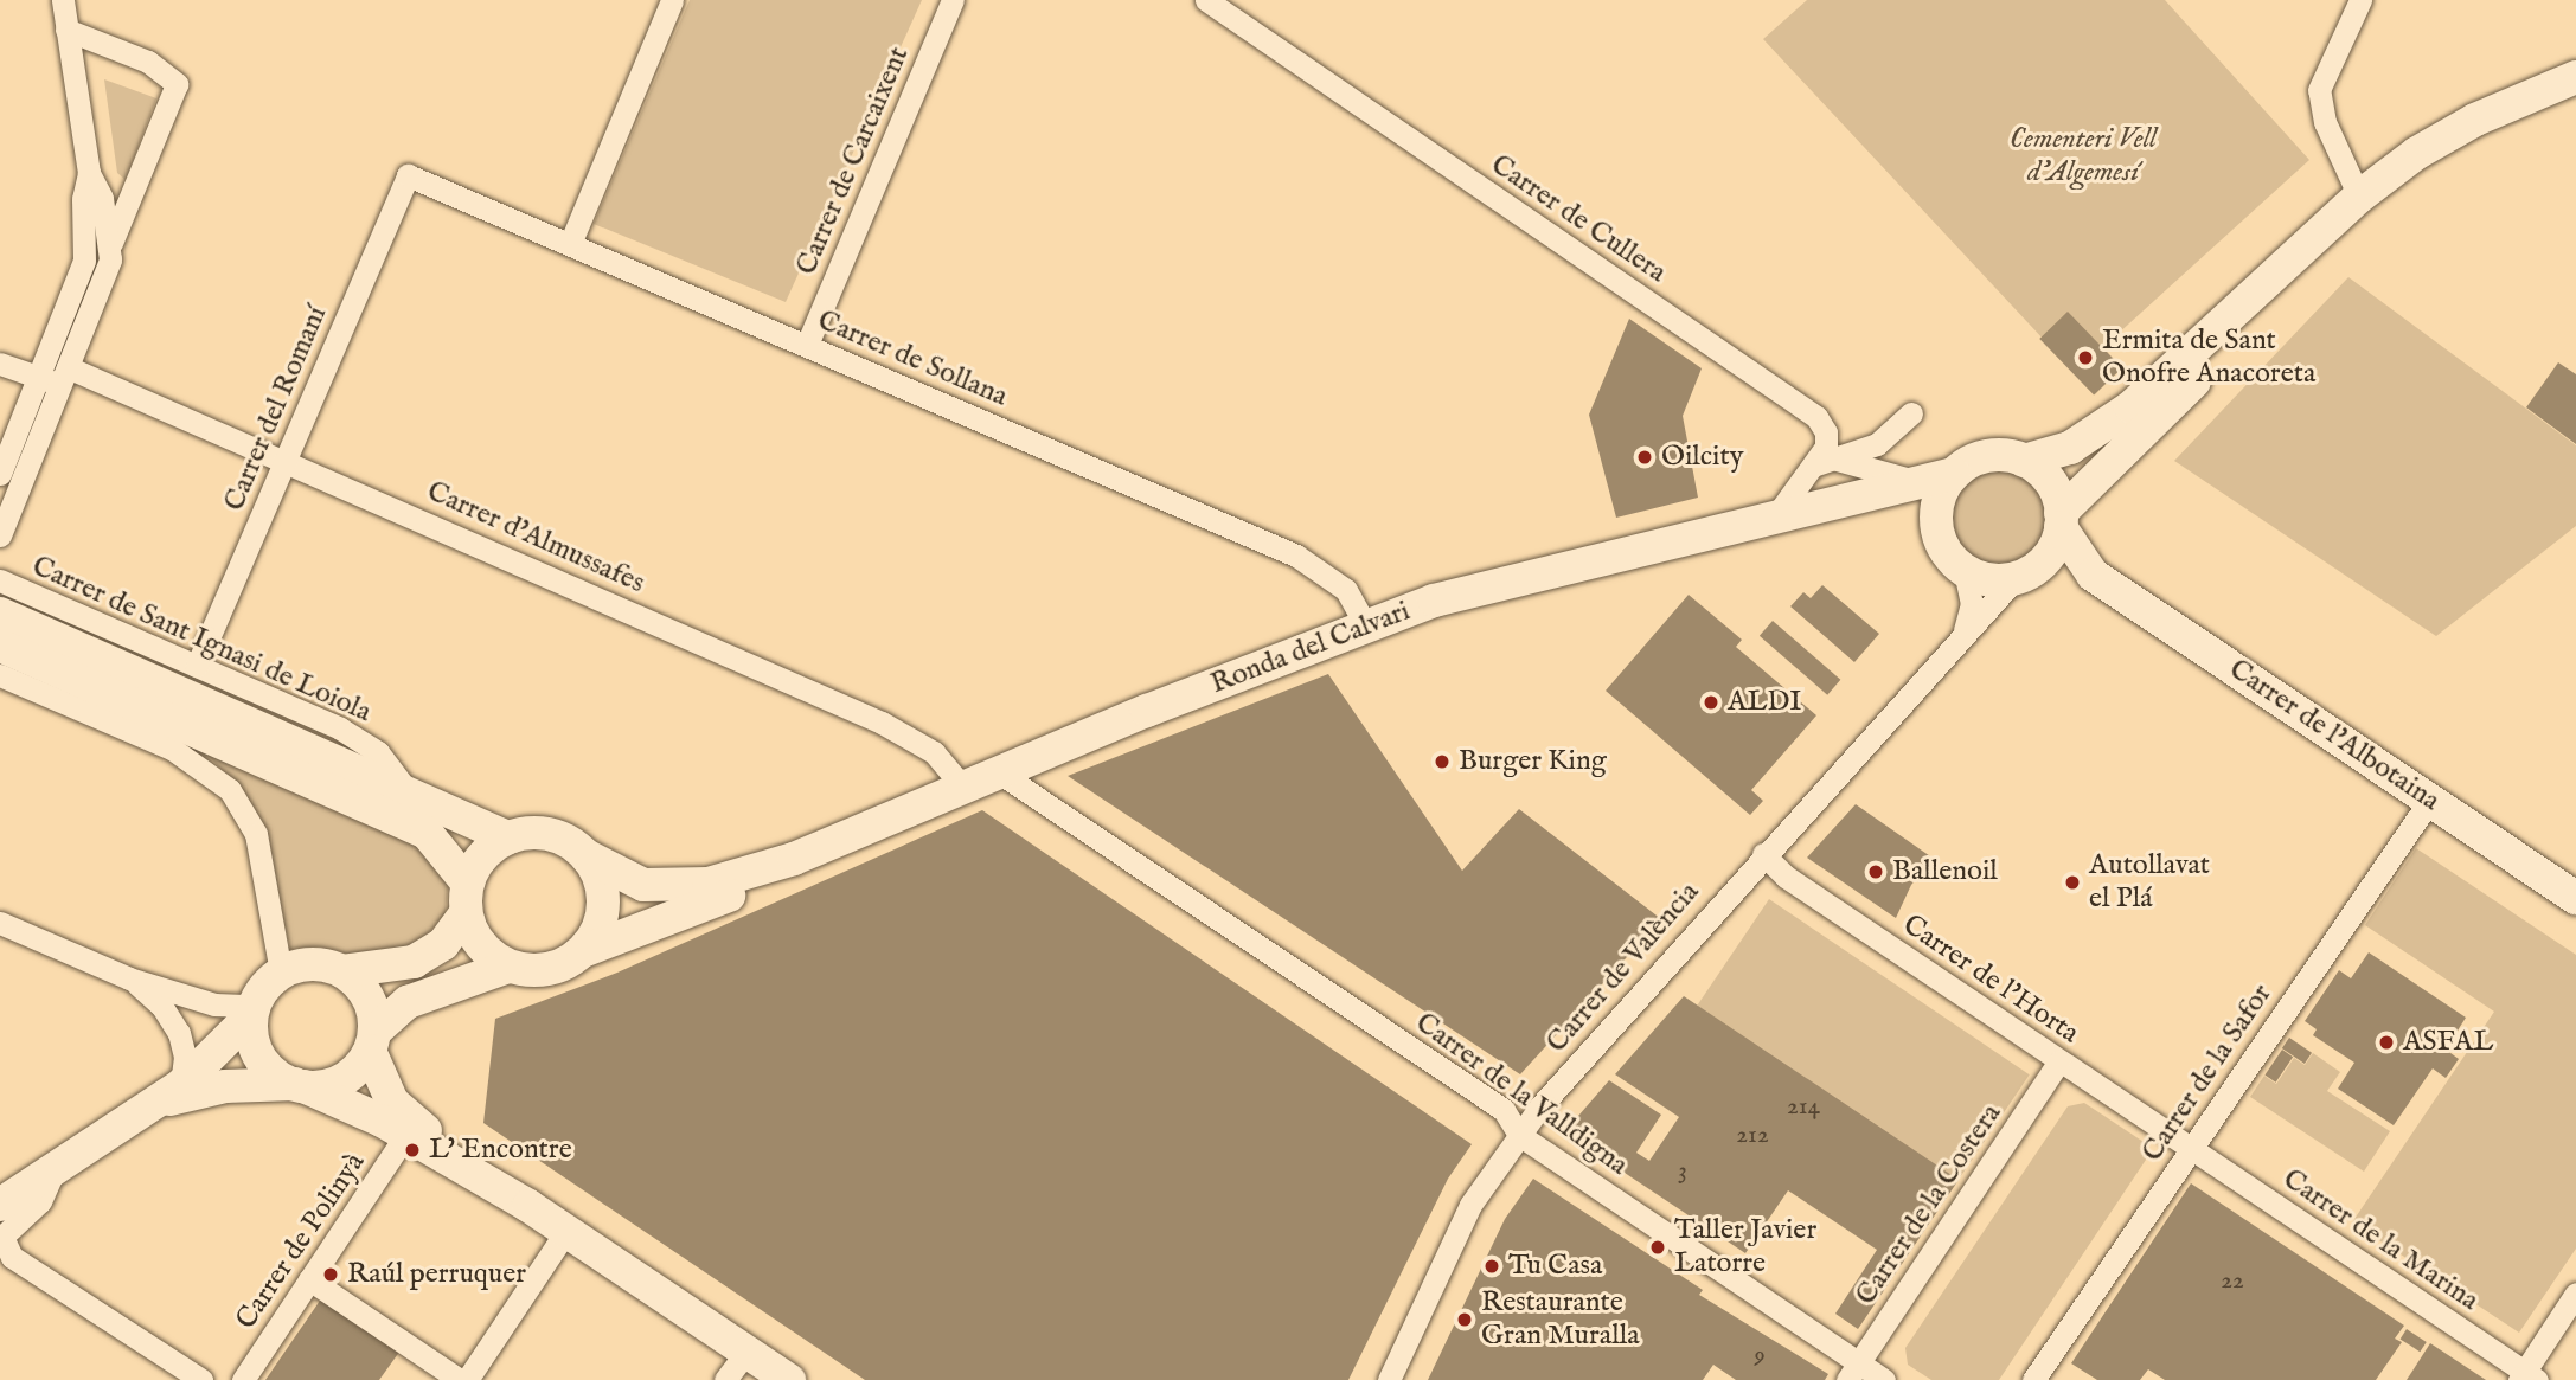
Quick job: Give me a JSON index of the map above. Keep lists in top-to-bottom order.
{
  "streets": {
    "street": [
      "Carrer de Carcaixent",
      "Carrer de Cullera",
      "Carrer de Sollana",
      "Carrer del Romaní",
      "Carrer d'Almussafes",
      "Carrer de Sant Ignasi de Loiola",
      "Ronda del Calvari",
      "Carrer de l'Albotaina",
      "Carrer de València",
      "Carrer de l'Horta",
      "Carrer de la Safor",
      "Carrer de la Valldigna",
      "Carrer de la Costera",
      "Carrer de la Marina",
      "Carrer de Polinyà"
    ]
  },
  "crossings": [
    ["Carrer de Carcaixent", "Carrer de Sollana"],
    ["Carrer de Cullera", "Ronda del Calvari"],
    ["Carrer de Sollana", "Carrer del Romaní"],
    ["Carrer de Sollana", "Ronda del Calvari"],
    ["Carrer del Romaní", "Carrer d'Almussafes"],
    ["Carrer del Romaní", "Carrer de Sant Ignasi de Loiola"],
    ["Carrer d'Almussafes", "Ronda del Calvari"],
    ["Ronda del Calvari", "Carrer de l'Albotaina"],
    ["Ronda del Calvari", "Carrer de València"],
    ["Ronda del Calvari", "Carrer de la Valldigna"],
    ["Carrer de l'Albotaina", "Carrer de València"],
    ["Carrer de l'Albotaina", "Carrer de la Safor"],
    ["Carrer de València", "Carrer de l'Horta"],
    ["Carrer de València", "Carrer de la Valldigna"],
    ["Carrer de l'Horta", "Carrer de la Safor"],
    ["Carrer de l'Horta", "Carrer de la Costera"],
    ["Carrer de l'Horta", "Carrer de la Marina"],
    ["Carrer de la Safor", "Carrer de la Marina"],
    ["Carrer de la Valldigna", "Carrer de la Costera"]
  ],
  "parks": ["Cementeri Vell d'Algemesí"],
  "places": [
    "Ermita de Sant Onofre Anacoreta",
    "Oilcity",
    "ALDI",
    "Burger King",
    "Ballenoil",
    "Autollavat el Plá",
    "ASFAL",
    "L' Encontre",
    "Taller Javier Latorre",
    "Tu Casa",
    "Raúl perruquer",
    "Restaurante Gran Muralla"
  ],
  "house_numbers": [
    "214",
    "212",
    "3",
    "22",
    "9"
  ]
}
